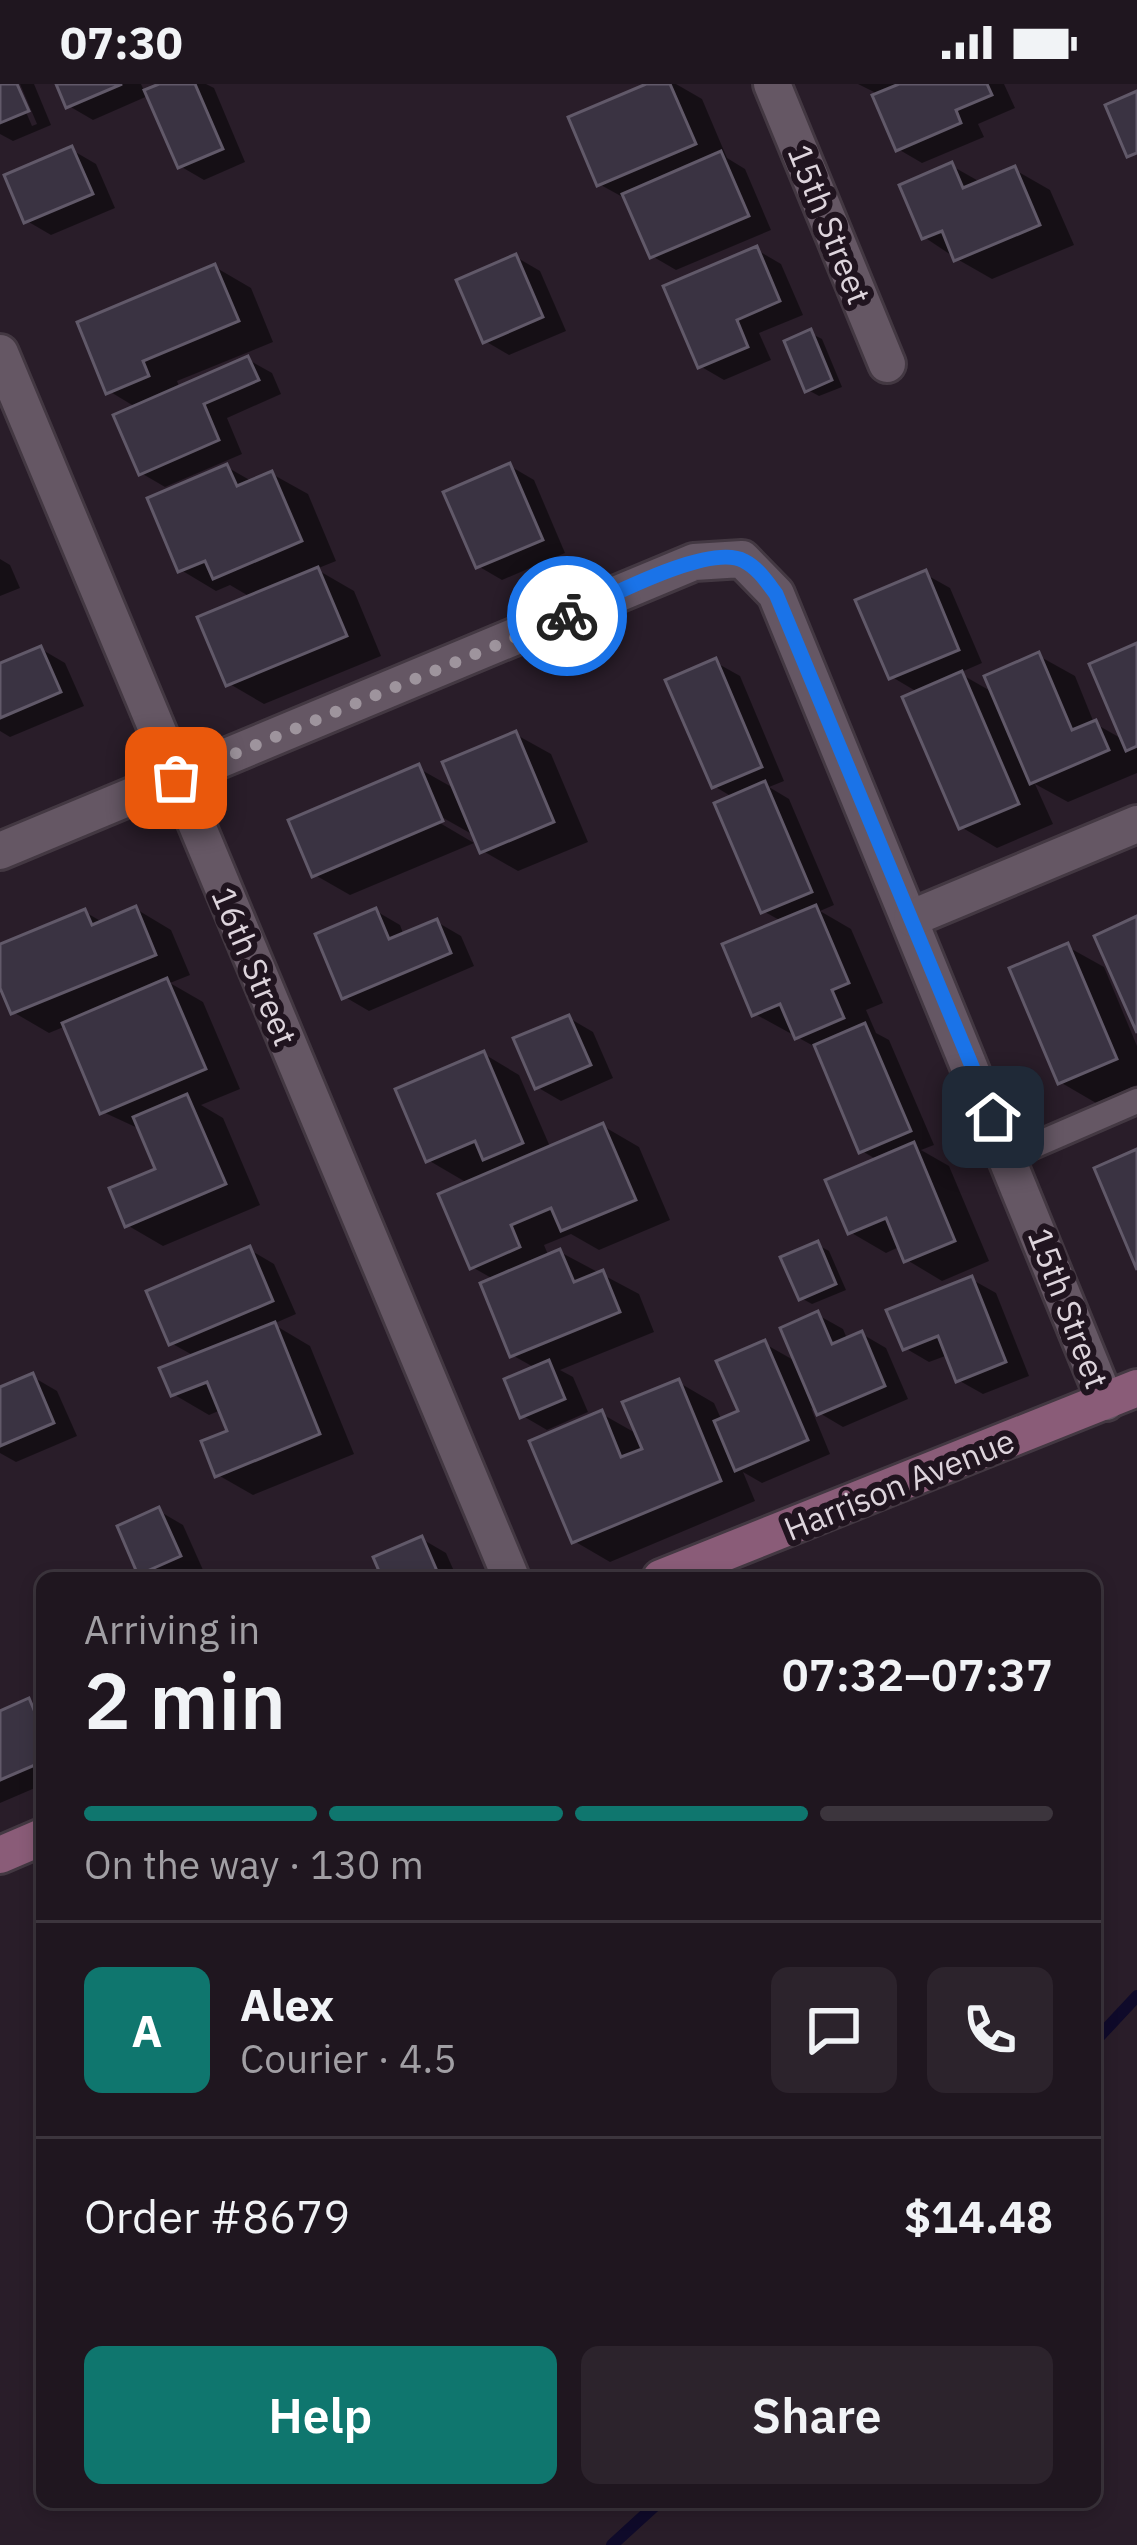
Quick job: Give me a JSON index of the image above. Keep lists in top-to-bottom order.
{
  "streets": {
    "main road": ["Harrison Avenue"],
    "street": ["15th Street", "16th Street"]
  },
  "crossings": [
    ["15th Street", "16th Street"],
    ["15th Street", "Harrison Avenue"]
  ],
  "page": {
    "status": "07:30",
    "heading": ["2 min", "Arriving in", "07:32–07:37"],
    "panel": [
      "Alex",
      "Courier · 4.5",
      "Order #8679",
      "$14.48"
    ],
    "bar": "On the way · 130 m",
    "round": "A",
    "buttons": ["Help", "Share"]
  }
}
